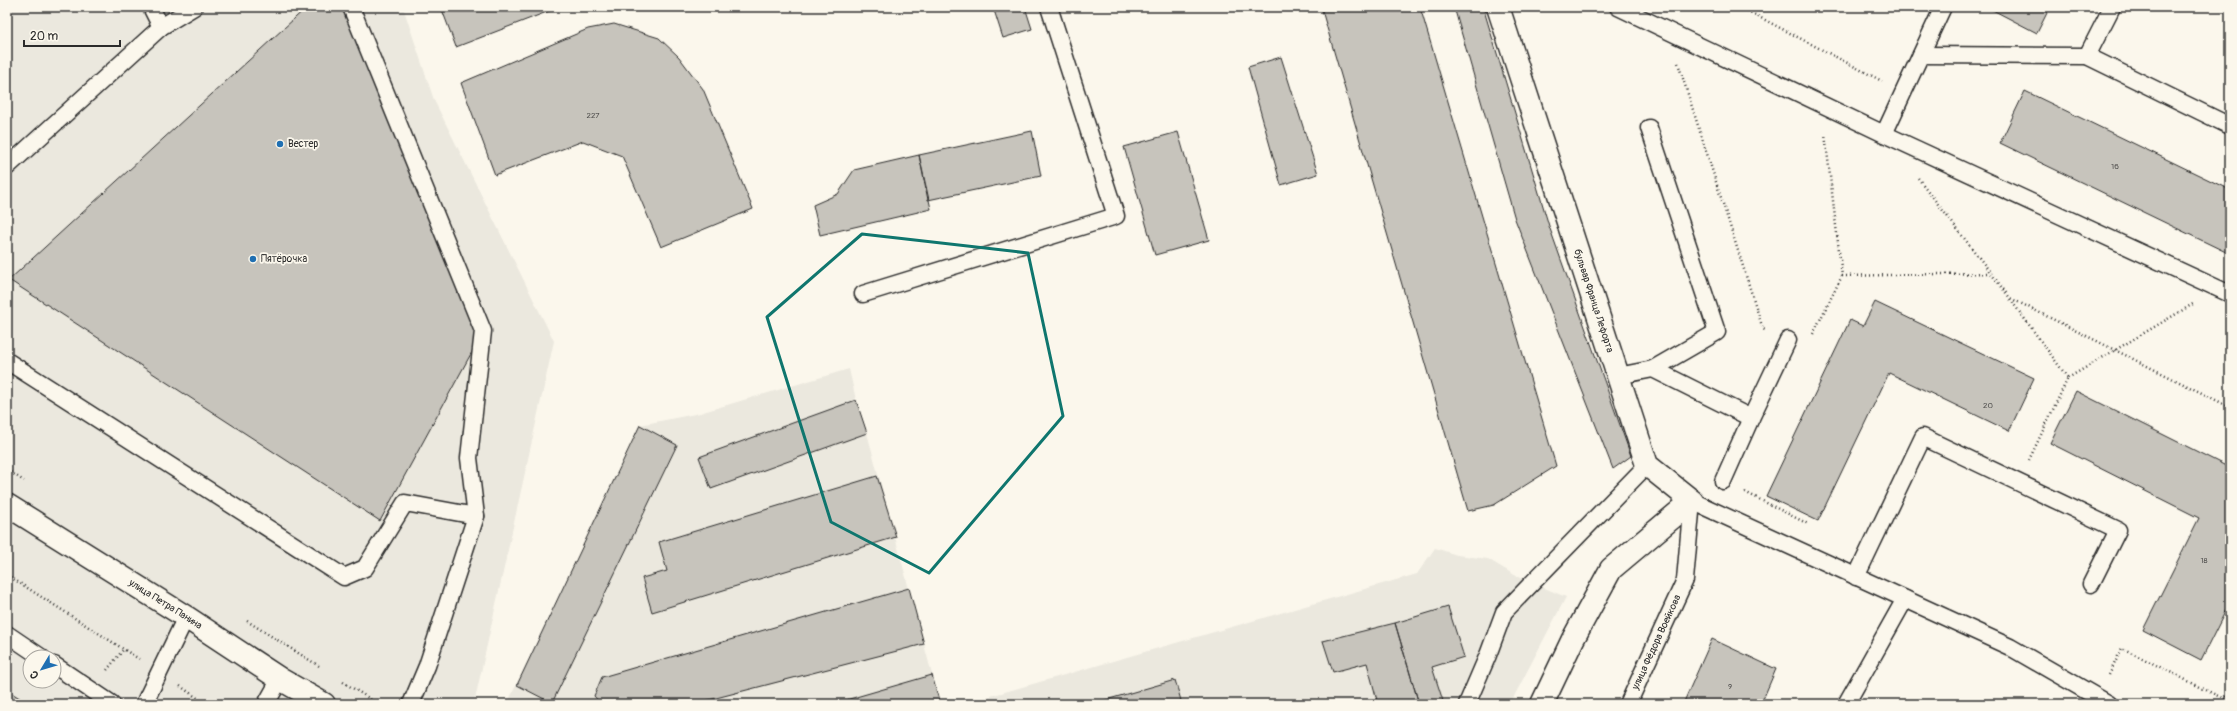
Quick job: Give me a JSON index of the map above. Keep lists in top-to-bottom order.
{
  "streets": {
    "street": ["бульвар Франца Лефорта", "улица Петра Панина"],
    "lane": ["улица Фёдора Воейкова"]
  },
  "places": ["Вестер", "Пятёрочка"],
  "house_numbers": [
    "227",
    "16",
    "20",
    "18",
    "9"
  ],
  "scale_bar": "20 m",
  "north": "bottom left"
}
